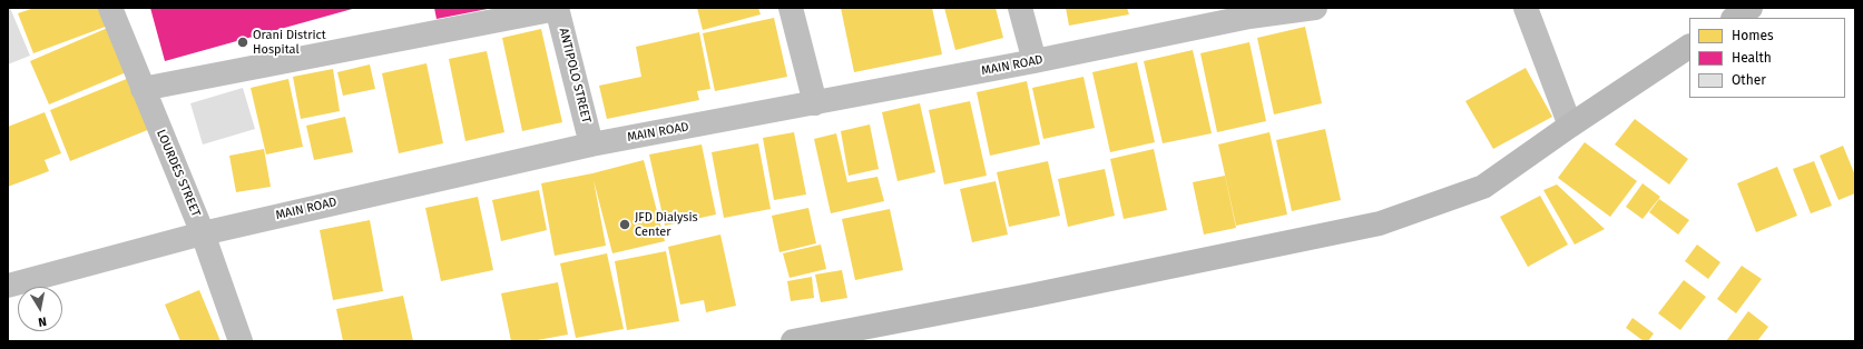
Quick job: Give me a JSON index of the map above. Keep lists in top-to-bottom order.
{
  "streets": {
    "street": ["MAIN ROAD", "ANTIPOLO STREET", "LOURDES STREET"]
  },
  "crossings": [
    ["MAIN ROAD", "ANTIPOLO STREET"],
    ["MAIN ROAD", "LOURDES STREET"]
  ],
  "places": ["Orani District Hospital", "JFD Dialysis Center"],
  "legend": ["Homes", "Health", "Other"],
  "north": "bottom"
}
